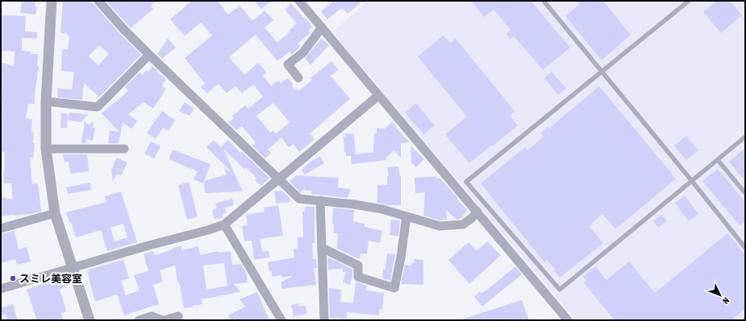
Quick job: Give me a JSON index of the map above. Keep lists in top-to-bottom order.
{
  "places": ["スミレ美容室"],
  "north": "bottom right"
}
